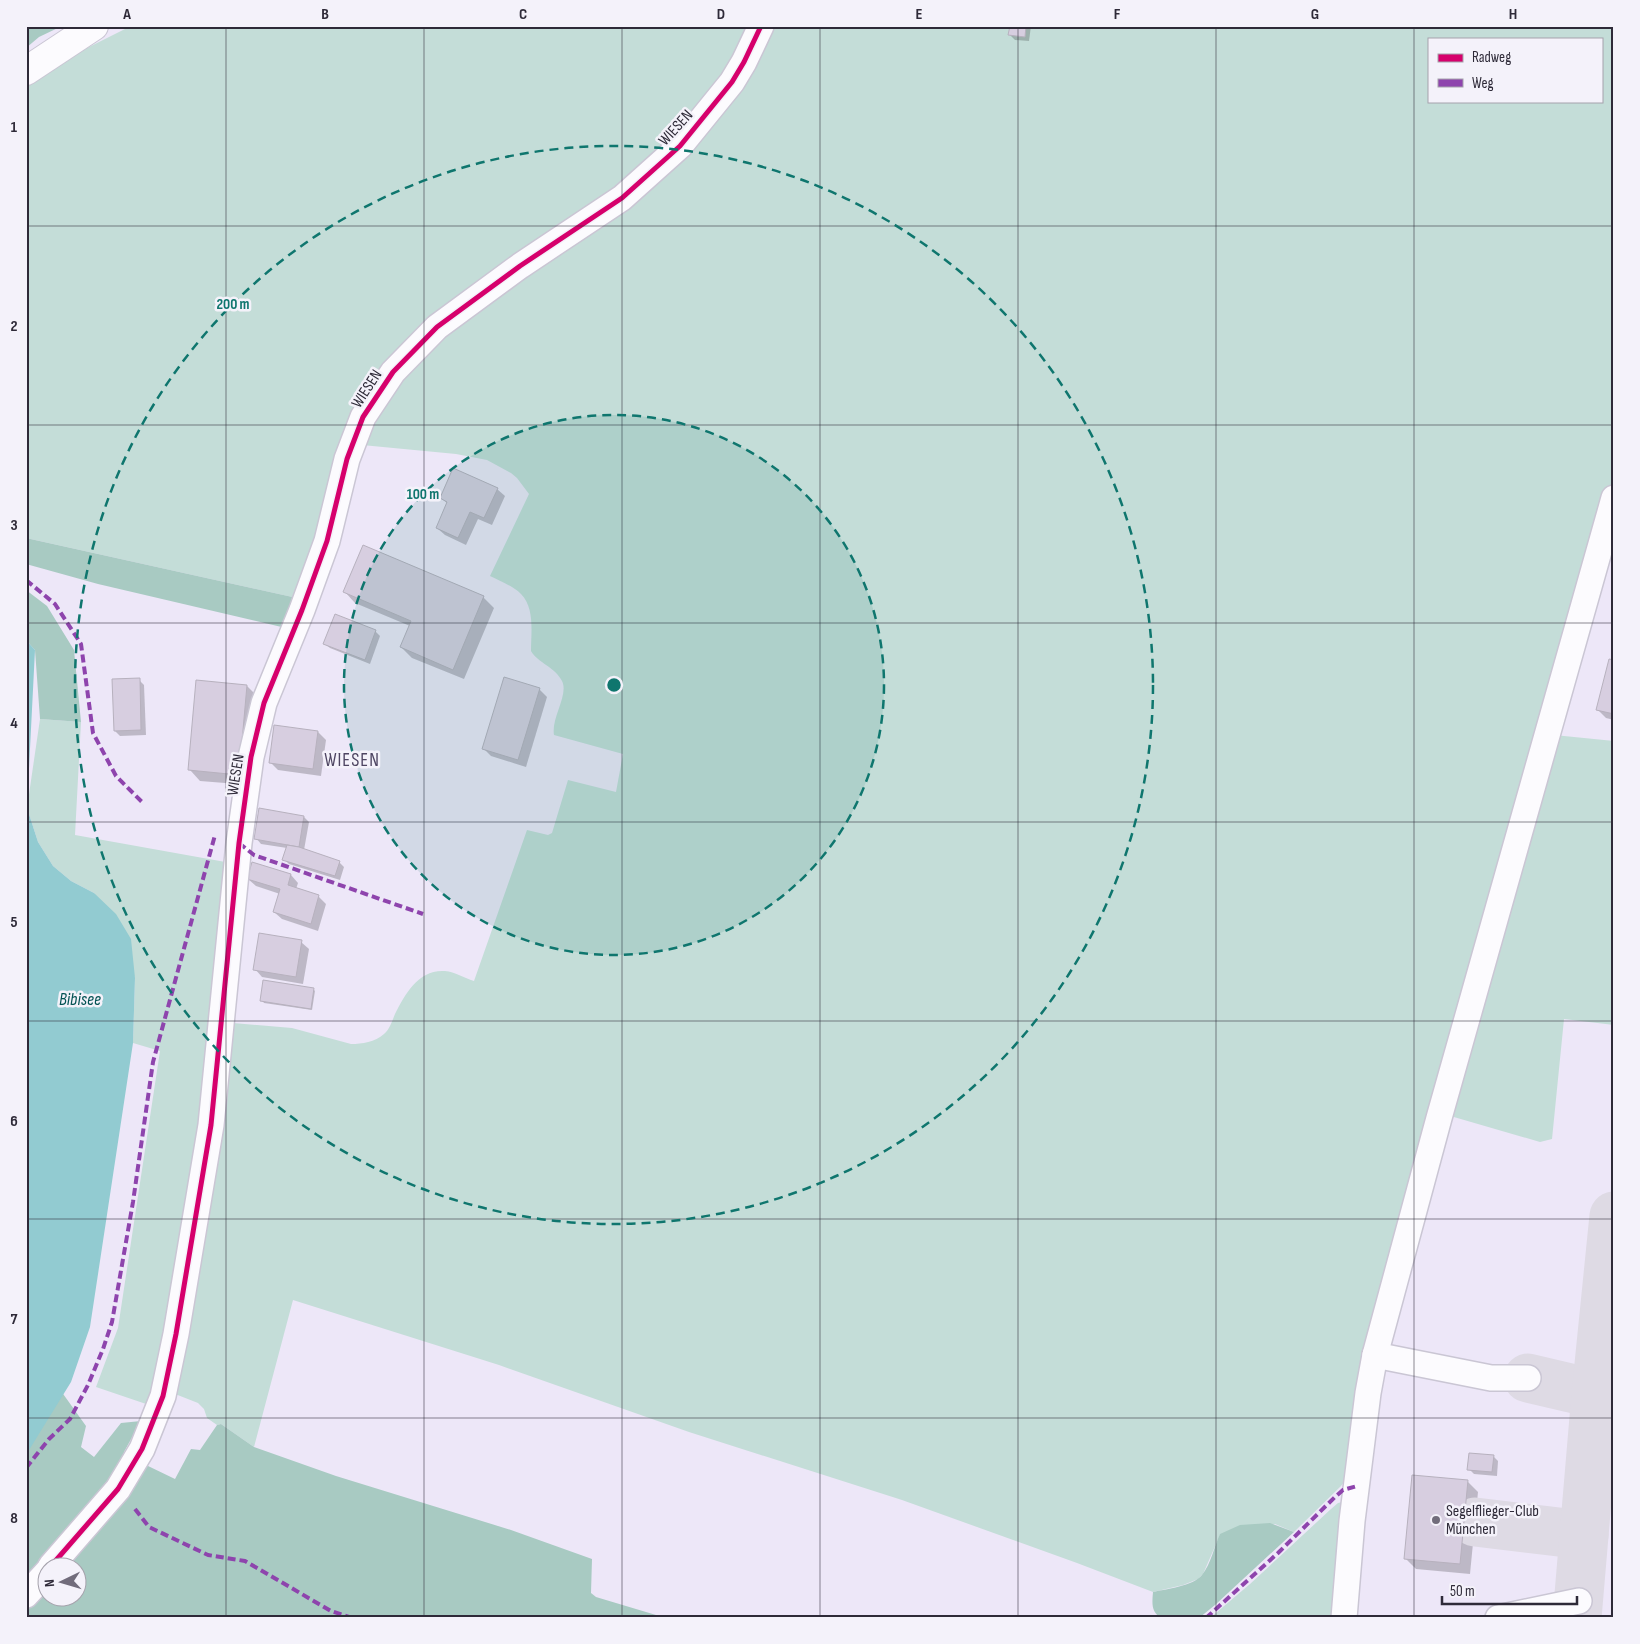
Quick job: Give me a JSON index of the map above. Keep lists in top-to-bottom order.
{
  "streets": {
    "street": ["WIESEN"]
  },
  "districts": ["WIESEN"],
  "water": ["Bibisee"],
  "places": ["Segelflieger-Club München"],
  "legend": ["Radweg", "Weg"],
  "scale_bar": "50 m",
  "north": "left",
  "grid": {
    "columns": [
      "A",
      "B",
      "C",
      "D",
      "E",
      "F",
      "G",
      "H"
    ],
    "rows": [
      "1",
      "2",
      "3",
      "4",
      "5",
      "6",
      "7",
      "8"
    ]
  },
  "rings": ["200 m", "100 m"]
}
